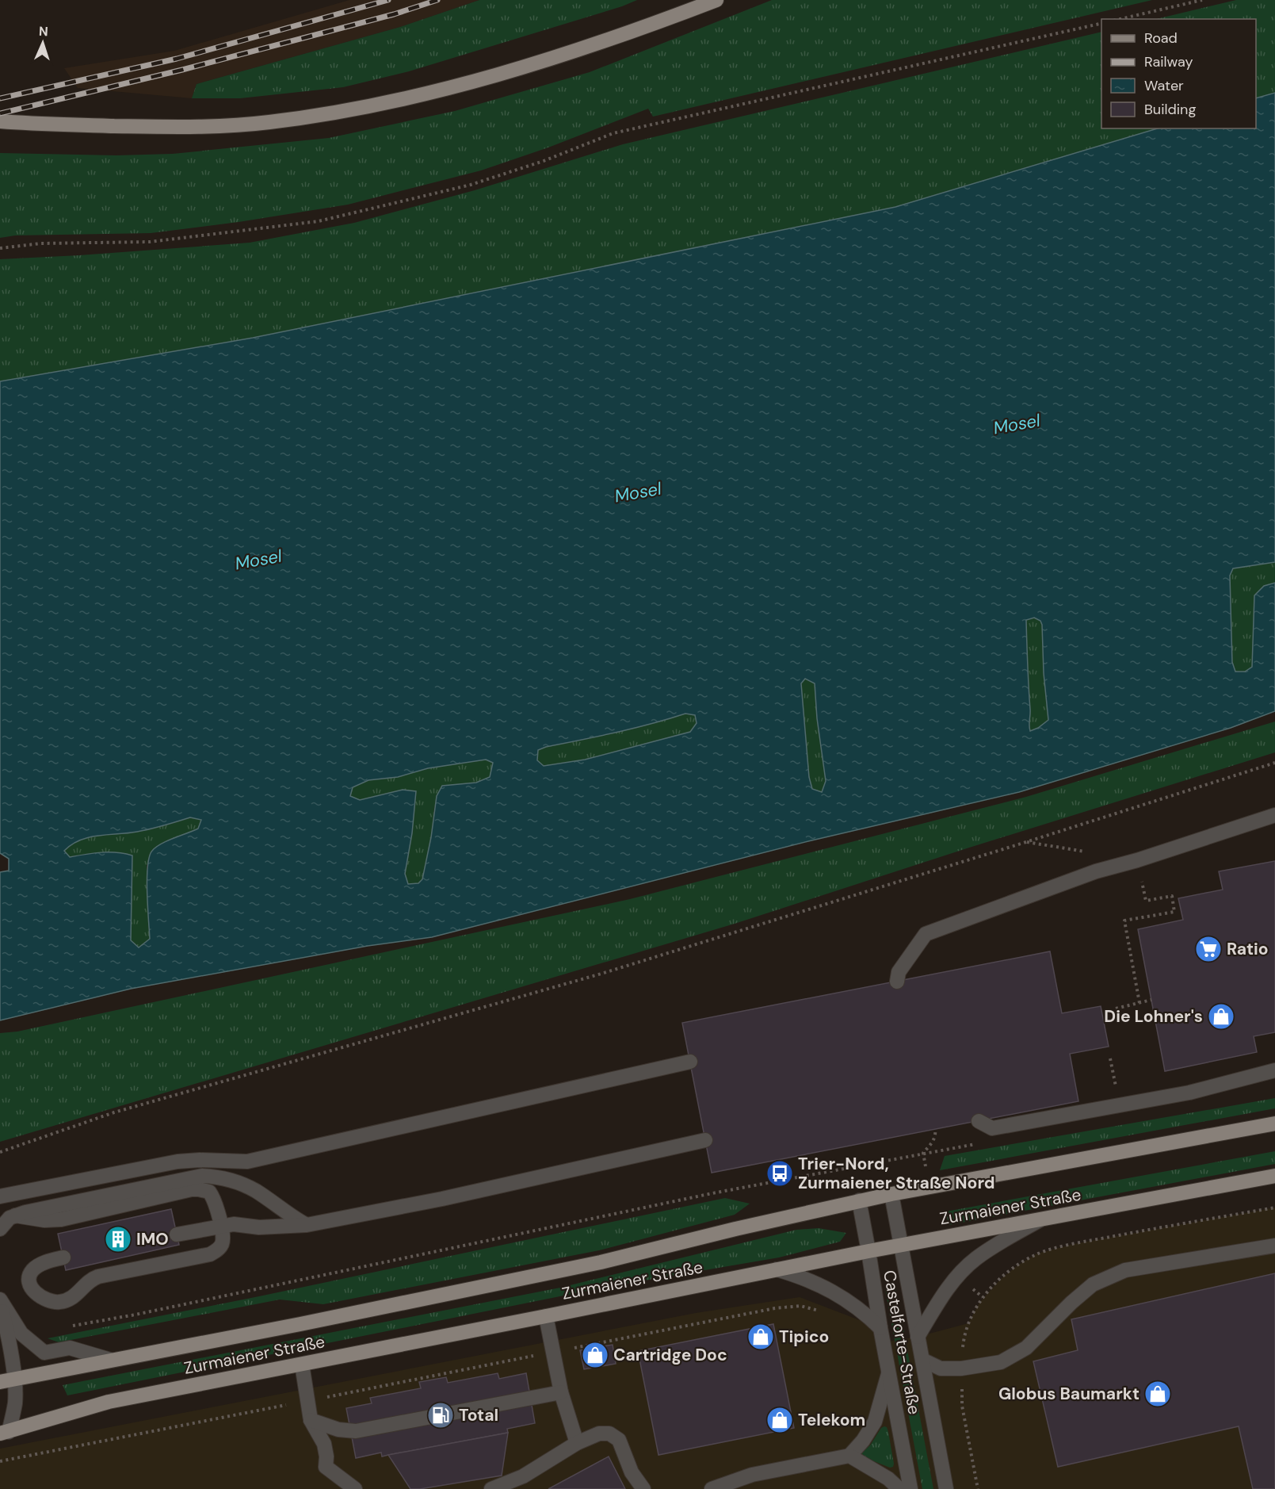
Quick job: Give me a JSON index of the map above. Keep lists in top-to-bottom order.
{
  "streets": {
    "main road": ["Zurmaiener Straße"],
    "street": ["Castelforte-Straße"]
  },
  "crossings": [
    ["Zurmaiener Straße", "Castelforte-Straße"]
  ],
  "water": ["Mosel"],
  "places": {
    "supermarket": ["Ratio"],
    "shop": [
      "Die Lohner's",
      "Tipico",
      "Cartridge Doc",
      "Globus Baumarkt",
      "Telekom"
    ],
    "bus stop": ["Trier-Nord, Zurmaiener Straße Nord"],
    "building": ["IMO"],
    "fuel station": ["Total"]
  },
  "legend": [
    "Road",
    "Railway",
    "Water",
    "Building"
  ],
  "north": "top"
}
